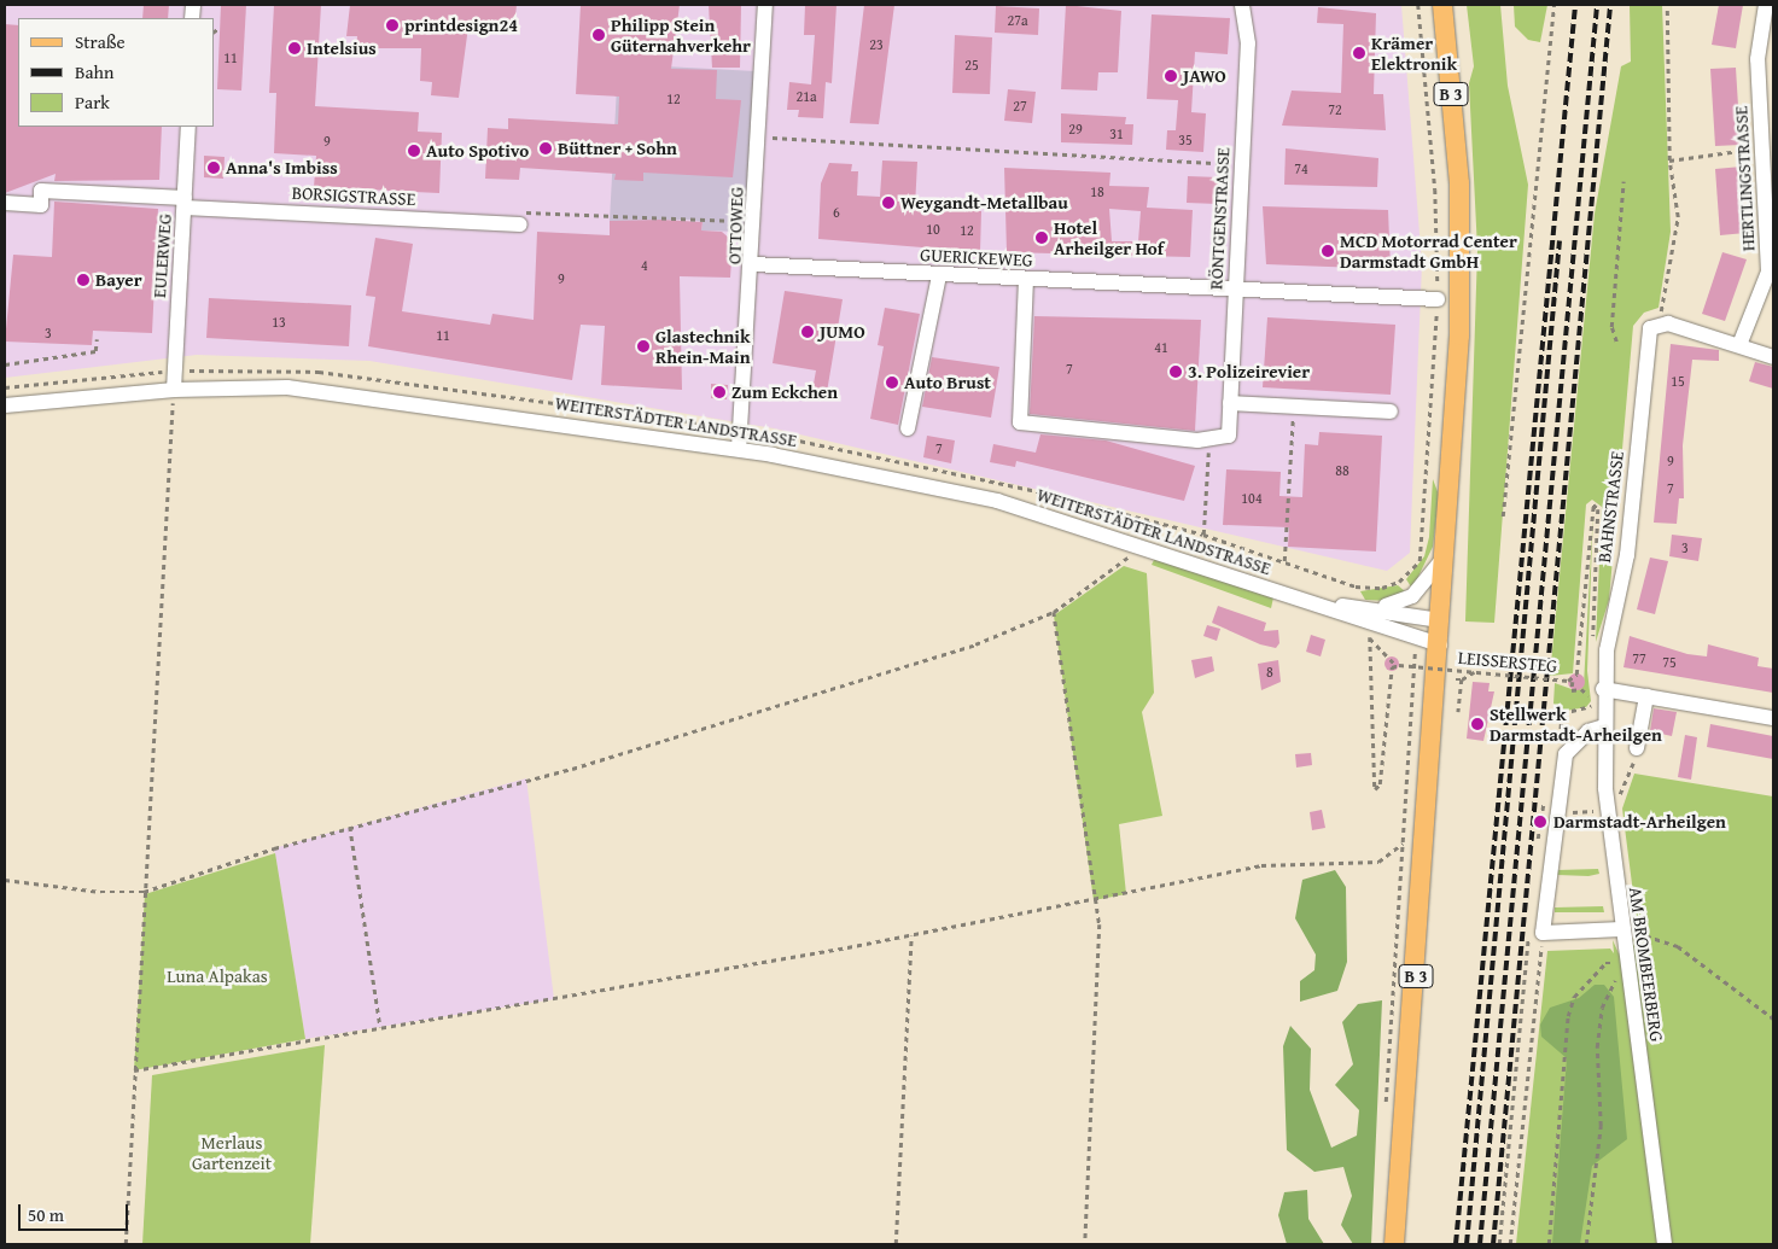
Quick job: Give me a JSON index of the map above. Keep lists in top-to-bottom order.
{
  "streets": {
    "main road": ["B 3"],
    "street": [
      "HERTLINGSTRASSE",
      "BORSIGSTRASSE",
      "RÖNTGENSTRASSE",
      "OTTOWEG",
      "EULERWEG",
      "GUERICKEWEG",
      "WEITERSTÄDTER LANDSTRASSE",
      "BAHNSTRASSE",
      "AM BROMBEERBERG"
    ],
    "path": ["LEISSERSTEG"]
  },
  "crossings": [
    ["B 3", "WEITERSTÄDTER LANDSTRASSE"],
    ["HERTLINGSTRASSE", "BAHNSTRASSE"],
    ["BORSIGSTRASSE", "EULERWEG"],
    ["RÖNTGENSTRASSE", "GUERICKEWEG"],
    ["OTTOWEG", "GUERICKEWEG"],
    ["OTTOWEG", "WEITERSTÄDTER LANDSTRASSE"],
    ["EULERWEG", "WEITERSTÄDTER LANDSTRASSE"],
    ["BAHNSTRASSE", "AM BROMBEERBERG"]
  ],
  "parks": ["Luna Alpakas", "Merlaus Gartenzeit"],
  "places": [
    "printdesign24",
    "Philipp Stein Güternahverkehr",
    "Intelsius",
    "Krämer Elektronik",
    "JAWO",
    "Büttner + Sohn",
    "Auto Spotivo",
    "Anna's Imbiss",
    "Weygandt-Metallbau",
    "Hotel Arheilger Hof",
    "MCD Motorrad Center Darmstadt GmbH",
    "Bayer",
    "JUMO",
    "Glastechnik Rhein-Main",
    "3. Polizeirevier",
    "Auto Brust",
    "Zum Eckchen",
    "Stellwerk Darmstadt-Arheilgen",
    "Darmstadt-Arheilgen"
  ],
  "house_numbers": [
    "27a",
    "23",
    "11",
    "25",
    "21a",
    "12",
    "27",
    "72",
    "29",
    "31",
    "35",
    "9",
    "74",
    "18",
    "6",
    "10",
    "12",
    "4",
    "9",
    "13",
    "3",
    "11",
    "41",
    "7",
    "15",
    "7",
    "9",
    "88",
    "7",
    "104",
    "3",
    "77",
    "75",
    "8"
  ],
  "legend": ["Straße", "Bahn", "Park"],
  "scale_bar": "50 m"
}
